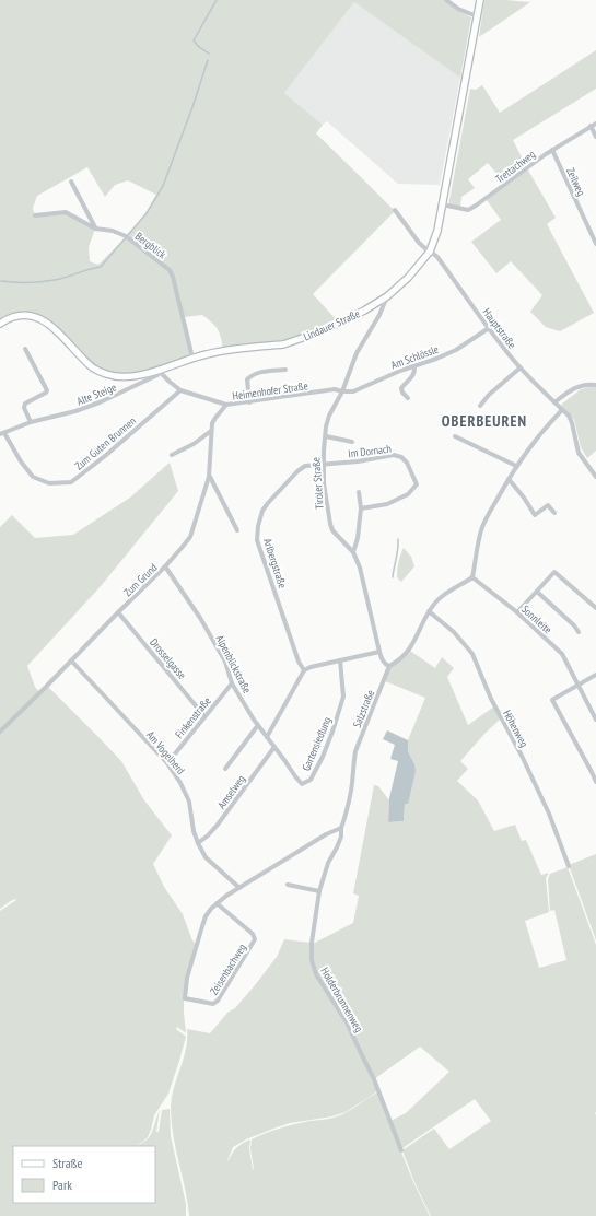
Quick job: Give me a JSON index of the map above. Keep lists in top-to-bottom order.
{
  "streets": {
    "main road": ["Lindauer Straße"],
    "street": [
      "Trettachweg",
      "Zeilweg",
      "Bergblick",
      "Hauptstraße",
      "Am Schlössle",
      "Heimenhofer Straße",
      "Alte Steige",
      "Zum Guten Brunnen",
      "Im Dornach",
      "Tiroler Straße",
      "Arlbergstraße",
      "Zum Grund",
      "Sonnleite",
      "Drosselgasse",
      "Alpenblickstraße",
      "Salzstraße",
      "Finkenstraße",
      "Höhenweg",
      "Gartensiedlung",
      "Am Vogelherd",
      "Amselweg",
      "Zeisenbachweg",
      "Holderbrunnenweg"
    ]
  },
  "crossings": [
    ["Trettachweg", "Zeilweg"],
    ["Trettachweg", "Lindauer Straße"],
    ["Bergblick", "Lindauer Straße"],
    ["Lindauer Straße", "Hauptstraße"],
    ["Lindauer Straße", "Heimenhofer Straße"],
    ["Lindauer Straße", "Alte Steige"],
    ["Lindauer Straße", "Tiroler Straße"],
    ["Hauptstraße", "Am Schlössle"],
    ["Am Schlössle", "Heimenhofer Straße"],
    ["Am Schlössle", "Tiroler Straße"],
    ["Heimenhofer Straße", "Alte Steige"],
    ["Heimenhofer Straße", "Zum Guten Brunnen"],
    ["Heimenhofer Straße", "Tiroler Straße"],
    ["Heimenhofer Straße", "Zum Grund"],
    ["Alte Steige", "Zum Guten Brunnen"],
    ["Im Dornach", "Tiroler Straße"],
    ["Im Dornach", "Arlbergstraße"],
    ["Tiroler Straße", "Arlbergstraße"],
    ["Tiroler Straße", "Salzstraße"],
    ["Zum Grund", "Drosselgasse"],
    ["Zum Grund", "Alpenblickstraße"],
    ["Zum Grund", "Am Vogelherd"],
    ["Drosselgasse", "Finkenstraße"],
    ["Alpenblickstraße", "Finkenstraße"],
    ["Alpenblickstraße", "Gartensiedlung"],
    ["Alpenblickstraße", "Amselweg"],
    ["Salzstraße", "Holderbrunnenweg"],
    ["Finkenstraße", "Am Vogelherd"],
    ["Gartensiedlung", "Amselweg"],
    ["Am Vogelherd", "Amselweg"]
  ],
  "districts": ["OBERBEUREN"],
  "legend": ["Straße", "Park"]
}
